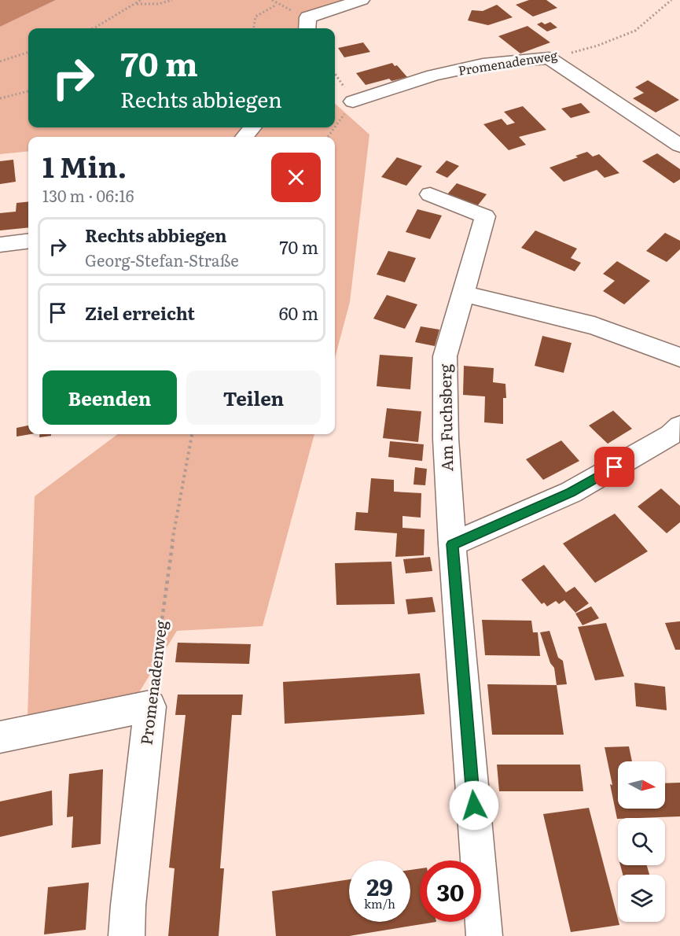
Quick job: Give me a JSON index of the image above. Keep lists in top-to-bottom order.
{
  "streets": {
    "street": ["Promenadenweg", "Am Fuchsberg"]
  },
  "north": "right",
  "page": {
    "turn": ["70 m", "Rechts abbiegen"],
    "heading": ["1 Min.", "130 m · 06:16"],
    "list": [
      {
        "name": "Rechts abbiegen",
        "note": "Georg-Stefan-Straße",
        "value": "70 m"
      },
      {
        "name": "Ziel erreicht",
        "value": "60 m"
      }
    ],
    "buttons": ["Beenden", "Teilen"],
    "speed": "29 km/h",
    "limit": "30"
  }
}
